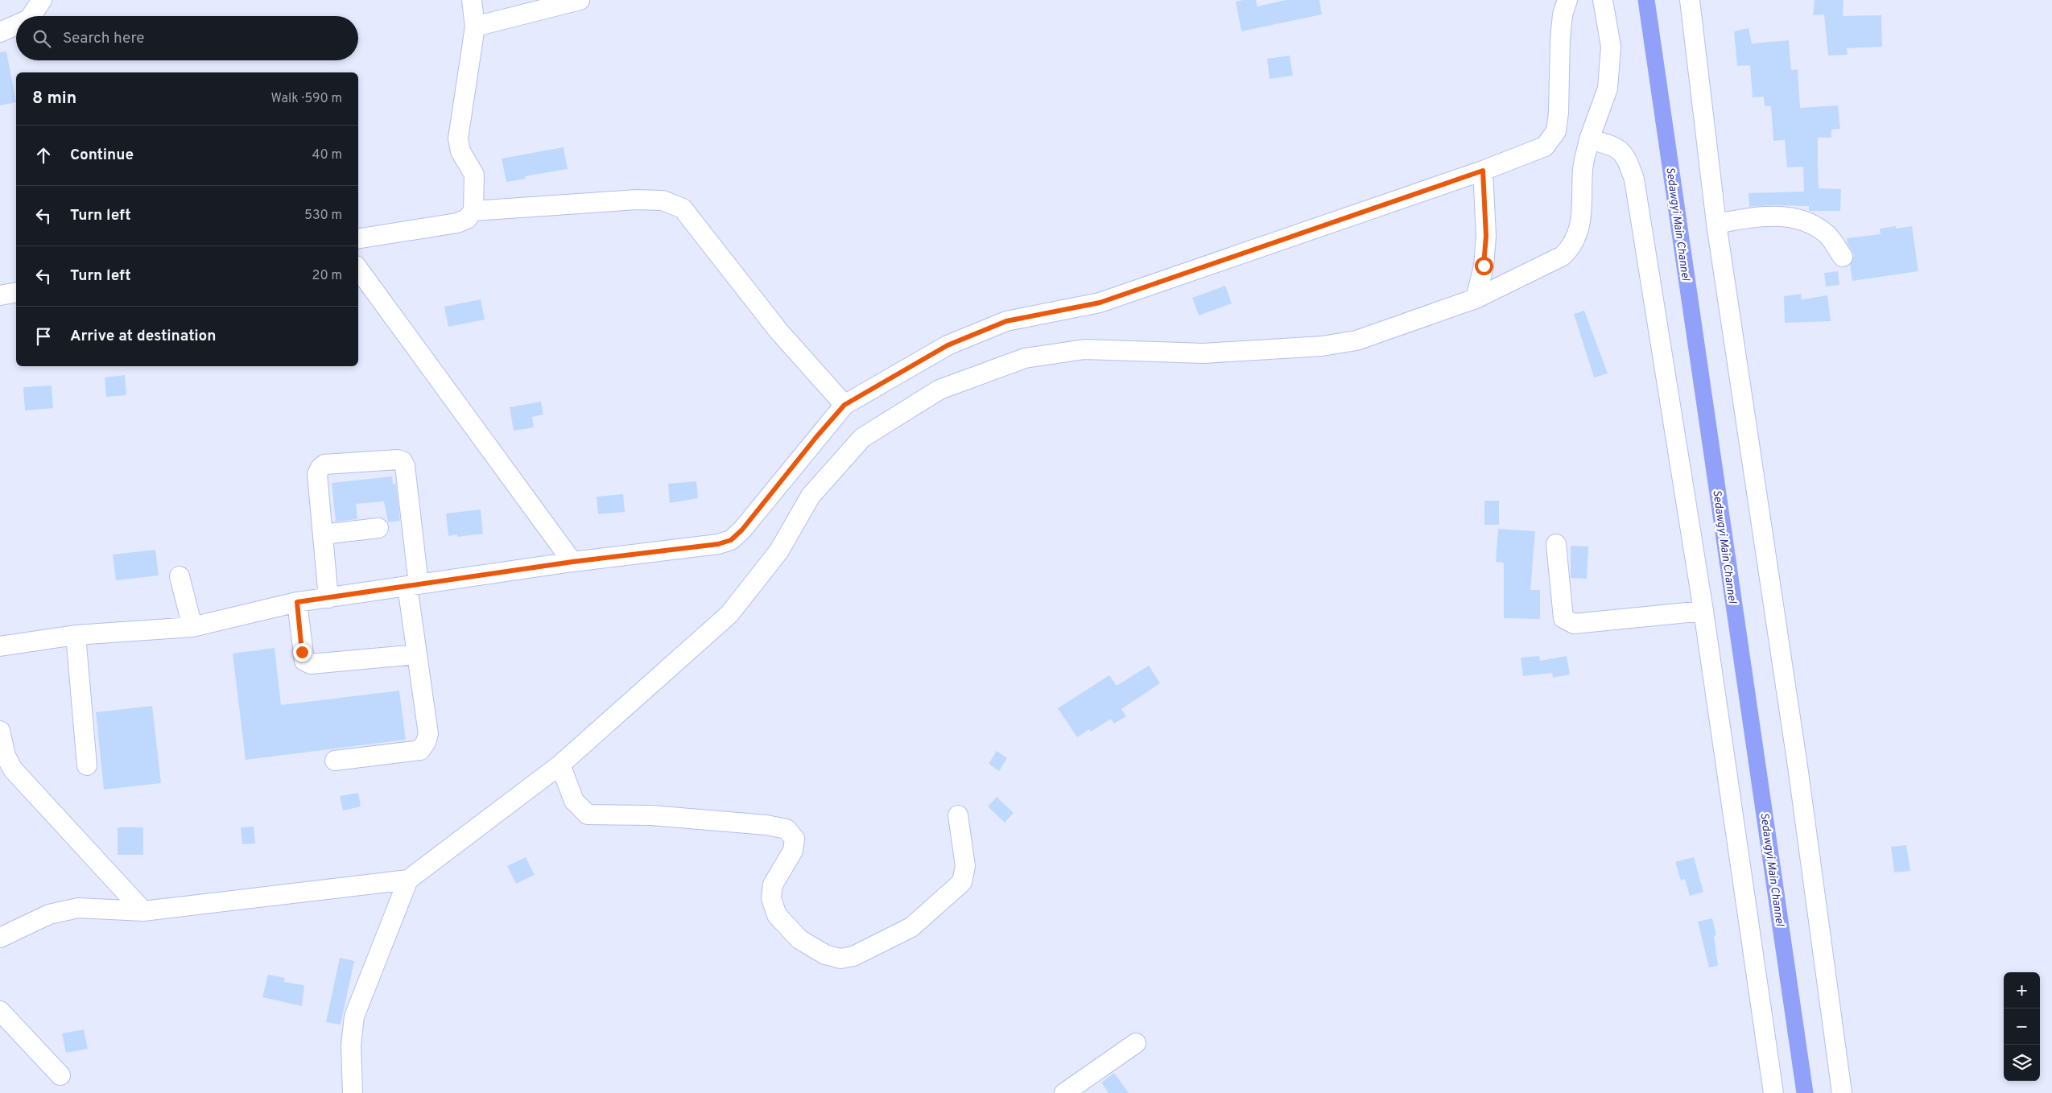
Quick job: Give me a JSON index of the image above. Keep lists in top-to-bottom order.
{
  "water": ["Sedawgyi Main Channel"],
  "page": {
    "search": "Search here",
    "heading": ["8 min", "Walk · 590 m"],
    "list": [
      ["Continue", "40 m"],
      ["Turn left", "530 m"],
      ["Turn left", "20 m"],
      "Arrive at destination"
    ],
    "map_buttons": ["+", "−"]
  }
}
